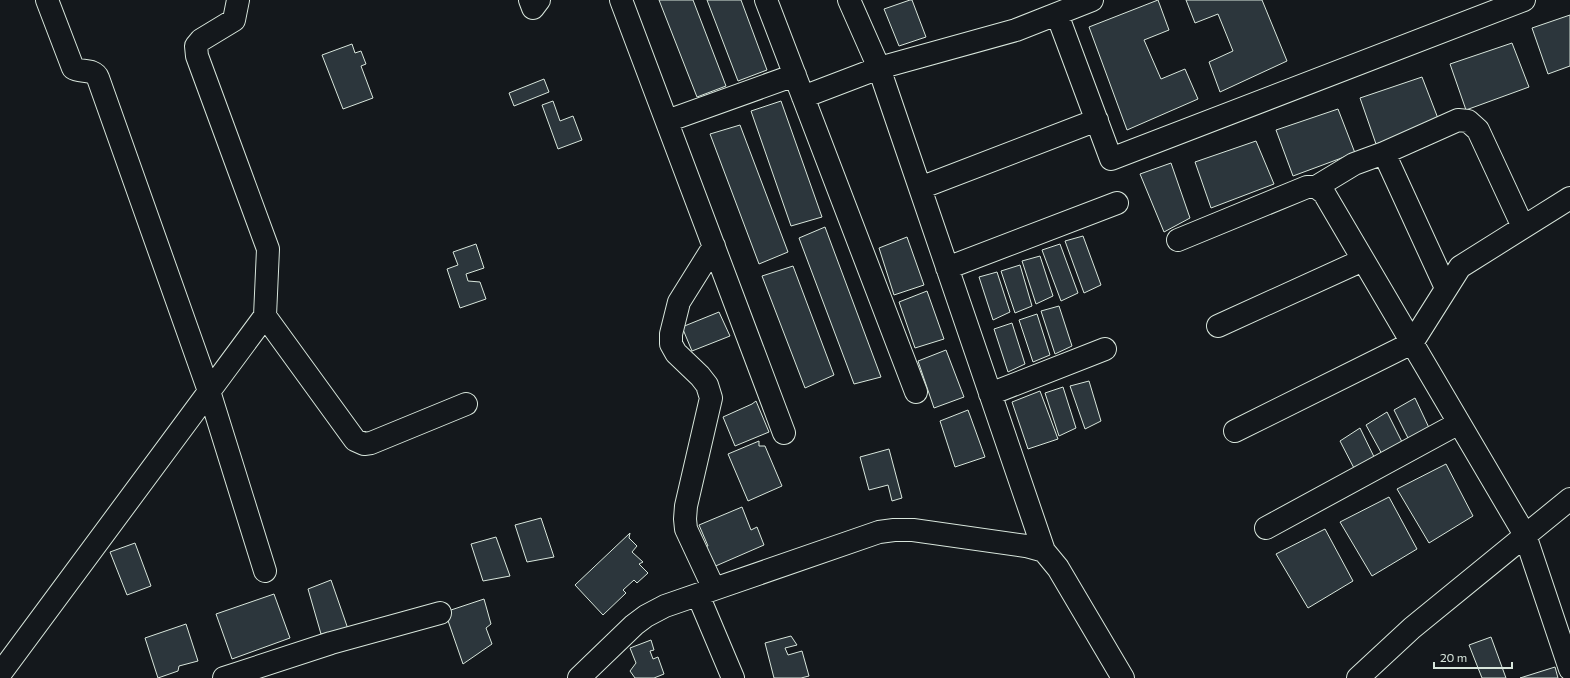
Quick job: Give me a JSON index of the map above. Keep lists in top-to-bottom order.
{
  "scale_bar": "20 m"
}
